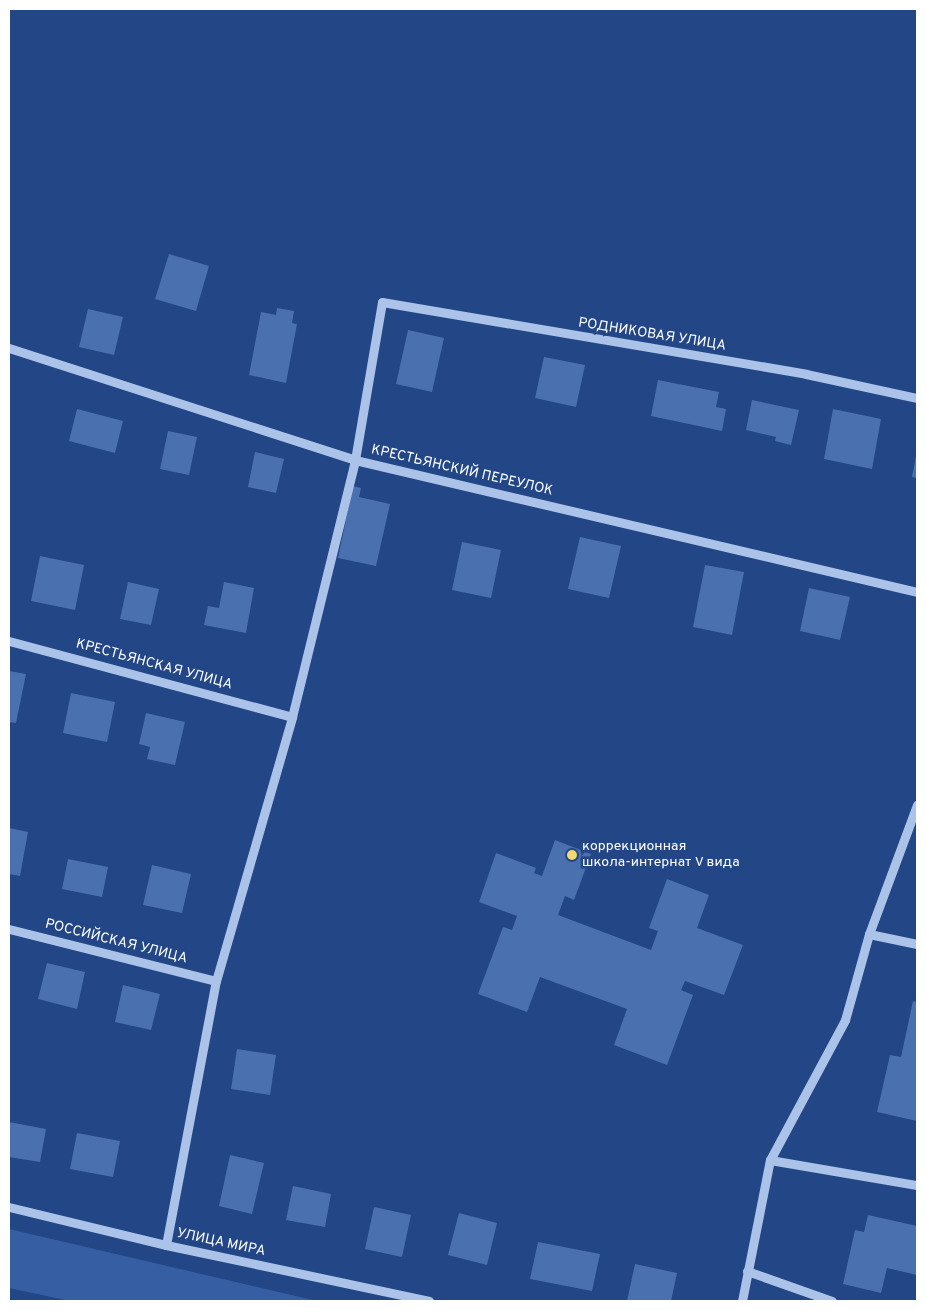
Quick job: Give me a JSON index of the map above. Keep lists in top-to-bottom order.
{
  "streets": {
    "street": [
      "РОДНИКОВАЯ УЛИЦА",
      "КРЕСТЬЯНСКИЙ ПЕРЕУЛОК",
      "КРЕСТЬЯНСКАЯ УЛИЦА",
      "РОССИЙСКАЯ УЛИЦА",
      "УЛИЦА МИРА"
    ]
  },
  "crossings": [
    ["РОДНИКОВАЯ УЛИЦА", "КРЕСТЬЯНСКИЙ ПЕРЕУЛОК"]
  ],
  "places": ["коррекционная школа-интернат V вида"]
}
